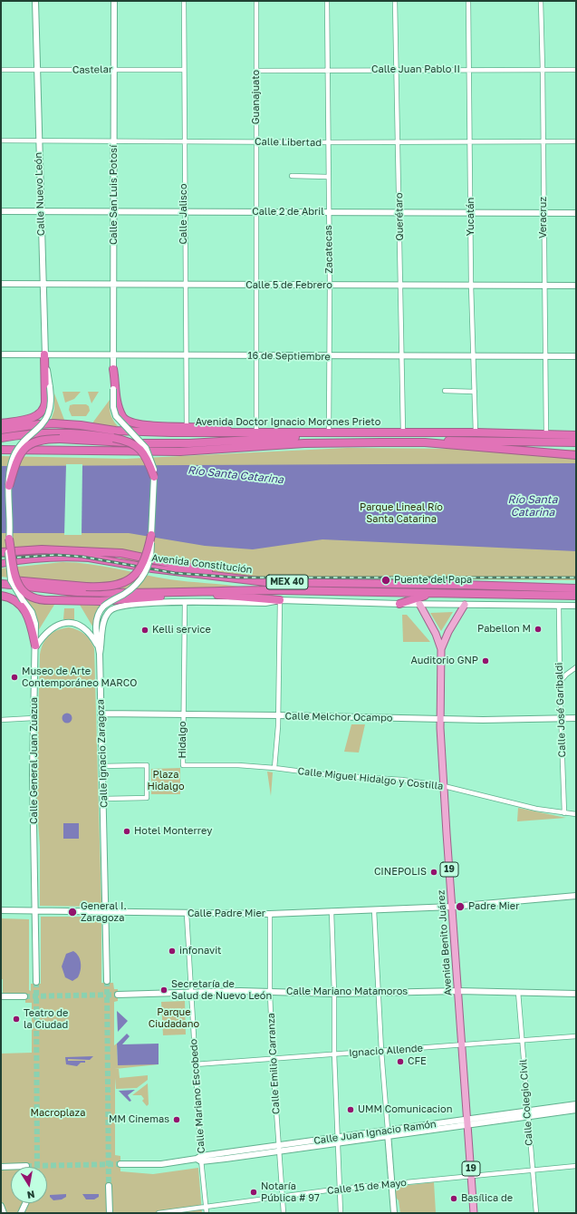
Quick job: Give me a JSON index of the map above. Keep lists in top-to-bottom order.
{
  "streets": {
    "highway": ["Avenida Doctor Ignacio Morones Prieto", "Avenida Constitución", "MEX 40"],
    "main road": ["19", "Avenida Benito Juárez"],
    "street": [
      "Castelar",
      "Calle Juan Pablo II",
      "Guanajuato",
      "Calle Libertad",
      "Calle Nuevo León",
      "Calle San Luis Potosí",
      "Calle 2 de Abril",
      "Calle Jalisco",
      "Querétaro",
      "Yucatán",
      "Veracruz",
      "Zacatecas",
      "Calle 5 de Febrero",
      "16 de Septiembre",
      "Calle José Garibaldi",
      "Calle Melchor Ocampo",
      "Hidalgo",
      "Calle Ignacio Zaragoza",
      "Calle General Juan Zuazua",
      "Calle Miguel Hidalgo y Costilla",
      "Calle Padre Mier",
      "Calle Mariano Matamoros",
      "Ignacio Allende",
      "Calle Emilio Carranza",
      "Calle Mariano Escobedo",
      "Calle Colegio Civil",
      "Calle Juan Ignacio Ramón",
      "Calle 15 de Mayo"
    ]
  },
  "crossings": [
    ["Castelar", "Calle Nuevo León"],
    ["Castelar", "Calle San Luis Potosí"],
    ["Castelar", "Calle Jalisco"],
    ["Calle Juan Pablo II", "Guanajuato"],
    ["Calle Juan Pablo II", "Querétaro"],
    ["Calle Juan Pablo II", "Yucatán"],
    ["Calle Juan Pablo II", "Veracruz"],
    ["Calle Juan Pablo II", "Zacatecas"],
    ["Guanajuato", "Calle Libertad"],
    ["Guanajuato", "Calle 2 de Abril"],
    ["Guanajuato", "Calle 5 de Febrero"],
    ["Guanajuato", "16 de Septiembre"],
    ["Guanajuato", "Avenida Doctor Ignacio Morones Prieto"],
    ["Calle Libertad", "Calle Nuevo León"],
    ["Calle Libertad", "Calle San Luis Potosí"],
    ["Calle Libertad", "Calle Jalisco"],
    ["Calle Libertad", "Querétaro"],
    ["Calle Libertad", "Yucatán"],
    ["Calle Libertad", "Veracruz"],
    ["Calle Libertad", "Zacatecas"],
    ["Calle Nuevo León", "Calle 2 de Abril"],
    ["Calle Nuevo León", "Calle 5 de Febrero"],
    ["Calle Nuevo León", "16 de Septiembre"],
    ["Calle Nuevo León", "Calle General Juan Zuazua"],
    ["Calle San Luis Potosí", "Calle 2 de Abril"],
    ["Calle San Luis Potosí", "Calle 5 de Febrero"],
    ["Calle San Luis Potosí", "16 de Septiembre"],
    ["Calle San Luis Potosí", "Calle Ignacio Zaragoza"],
    ["Calle 2 de Abril", "Calle Jalisco"],
    ["Calle 2 de Abril", "Querétaro"],
    ["Calle 2 de Abril", "Yucatán"],
    ["Calle 2 de Abril", "Veracruz"],
    ["Calle 2 de Abril", "Zacatecas"],
    ["Calle Jalisco", "Calle 5 de Febrero"],
    ["Calle Jalisco", "16 de Septiembre"],
    ["Querétaro", "Calle 5 de Febrero"],
    ["Querétaro", "16 de Septiembre"],
    ["Querétaro", "Avenida Doctor Ignacio Morones Prieto"],
    ["Yucatán", "Calle 5 de Febrero"],
    ["Yucatán", "16 de Septiembre"],
    ["Yucatán", "Avenida Doctor Ignacio Morones Prieto"],
    ["Veracruz", "Calle 5 de Febrero"],
    ["Veracruz", "16 de Septiembre"],
    ["Veracruz", "Avenida Doctor Ignacio Morones Prieto"],
    ["Zacatecas", "Calle 5 de Febrero"],
    ["Zacatecas", "16 de Septiembre"],
    ["Zacatecas", "Avenida Doctor Ignacio Morones Prieto"],
    ["Calle José Garibaldi", "Calle Melchor Ocampo"],
    ["Calle José Garibaldi", "Calle Miguel Hidalgo y Costilla"],
    ["Calle Melchor Ocampo", "Hidalgo"],
    ["Calle Melchor Ocampo", "Calle Ignacio Zaragoza"],
    ["Calle Melchor Ocampo", "Avenida Benito Juárez"],
    ["Hidalgo", "Calle Miguel Hidalgo y Costilla"],
    ["Calle Ignacio Zaragoza", "Calle Padre Mier"],
    ["Calle General Juan Zuazua", "Calle Padre Mier"],
    ["Calle Miguel Hidalgo y Costilla", "Avenida Benito Juárez"],
    ["Calle Padre Mier", "Avenida Benito Juárez"],
    ["Calle Padre Mier", "Calle Emilio Carranza"],
    ["Calle Padre Mier", "Calle Mariano Escobedo"],
    ["Avenida Benito Juárez", "Calle Mariano Matamoros"],
    ["Avenida Benito Juárez", "Ignacio Allende"],
    ["Avenida Benito Juárez", "Calle Juan Ignacio Ramón"],
    ["Avenida Benito Juárez", "Calle 15 de Mayo"],
    ["Calle Mariano Matamoros", "Calle Emilio Carranza"],
    ["Calle Mariano Matamoros", "Calle Mariano Escobedo"],
    ["Calle Mariano Matamoros", "Calle Colegio Civil"],
    ["Ignacio Allende", "Calle Emilio Carranza"],
    ["Ignacio Allende", "Calle Mariano Escobedo"],
    ["Ignacio Allende", "Calle Colegio Civil"],
    ["Calle Emilio Carranza", "Calle Juan Ignacio Ramón"],
    ["Calle Emilio Carranza", "Calle 15 de Mayo"],
    ["Calle Mariano Escobedo", "Calle Juan Ignacio Ramón"],
    ["Calle Mariano Escobedo", "Calle 15 de Mayo"],
    ["Calle Colegio Civil", "Calle Juan Ignacio Ramón"],
    ["Calle Colegio Civil", "Calle 15 de Mayo"]
  ],
  "water": ["Río Santa Catarina"],
  "parks": [
    "Parque Lineal Río Santa Catarina",
    "Plaza Hidalgo",
    "Parque Ciudadano",
    "Macroplaza"
  ],
  "places": [
    "Puente del Papa",
    "Pabellon M",
    "Kelli service",
    "Auditorio GNP",
    "Museo de Arte Contemporáneo MARCO",
    "Hotel Monterrey",
    "CINEPOLIS",
    "Padre Mier",
    "General I. Zaragoza",
    "infonavit",
    "Secretaría de Salud de Nuevo León",
    "Teatro de la Ciudad",
    "CFE",
    "UMM Comunicacion",
    "MM Cinemas",
    "Notaría Pública # 97",
    "Basílica de"
  ],
  "north": "bottom"
}
